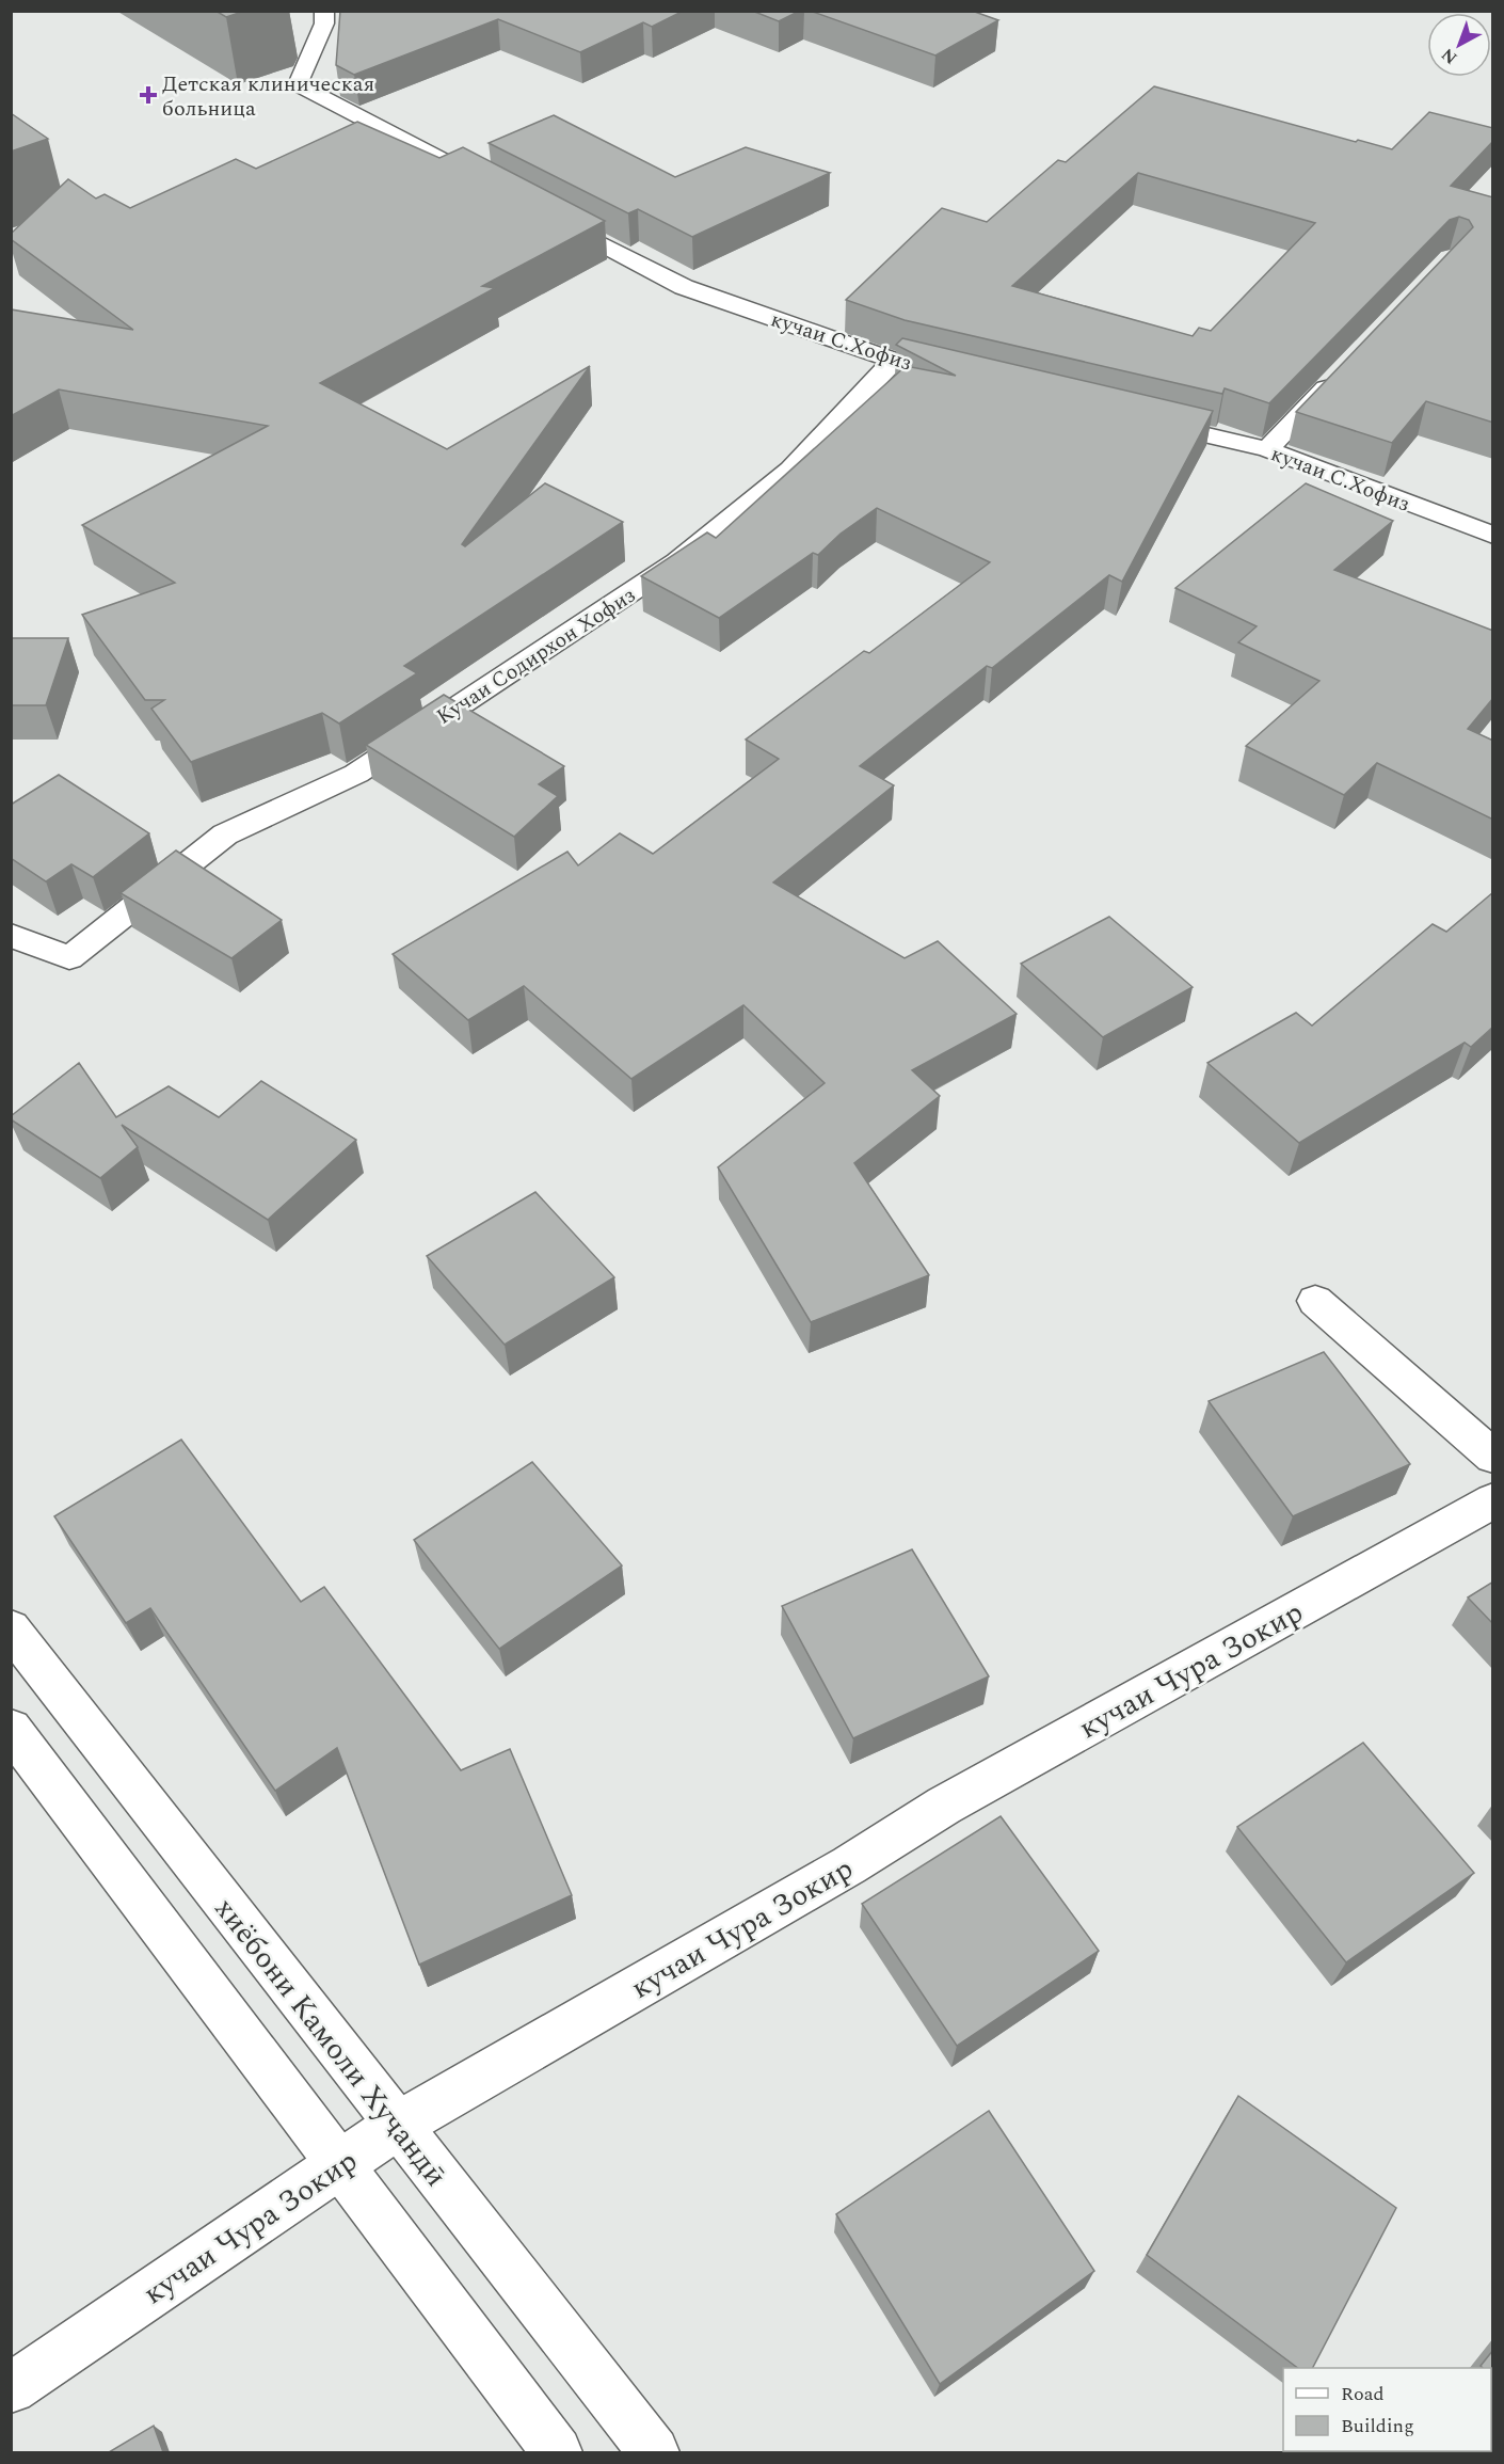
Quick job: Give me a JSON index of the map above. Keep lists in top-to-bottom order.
{
  "streets": {
    "street": [
      "кучаи С.Хофиз",
      "Кучаи Содирхон Хофиз",
      "кучаи Чура Зокир",
      "хиёбони Камоли Хуҷандӣ"
    ]
  },
  "crossings": [
    ["кучаи С.Хофиз", "Кучаи Содирхон Хофиз"],
    ["кучаи Чура Зокир", "хиёбони Камоли Хуҷандӣ"]
  ],
  "places": {
    "health": ["Детская клиническая больница"]
  },
  "legend": ["Road", "Building"],
  "north": "bottom left"
}
